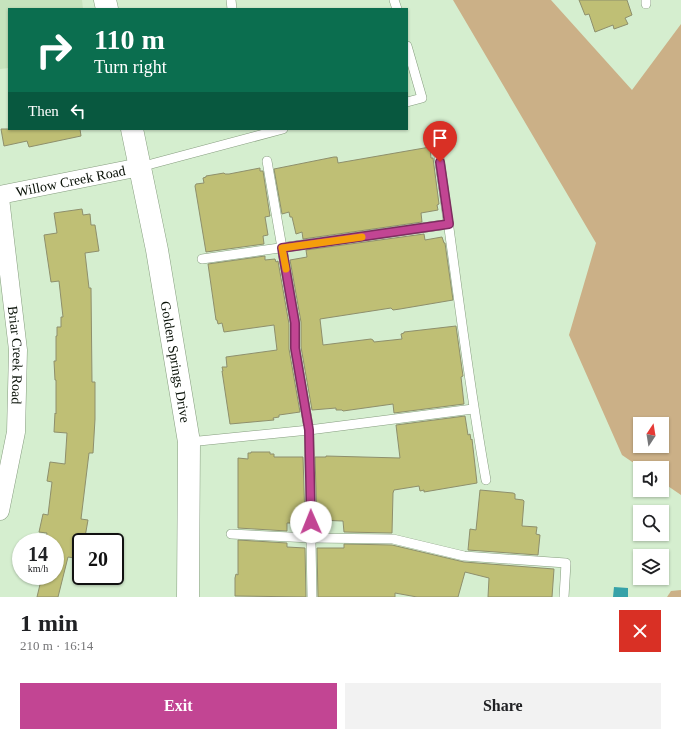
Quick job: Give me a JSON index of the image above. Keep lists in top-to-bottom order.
{
  "streets": {
    "main road": ["Golden Springs Drive"],
    "street": ["Willow Creek Road", "Briar Creek Road"]
  },
  "crossings": [
    ["Willow Creek Road", "Golden Springs Drive"]
  ],
  "north": "top",
  "page": {
    "turn": ["110 m", "Turn right"],
    "then": "Then",
    "speed": "14 km/h",
    "limit": "20",
    "heading": ["1 min", "210 m · 16:14"],
    "buttons": ["Exit", "Share"]
  }
}
